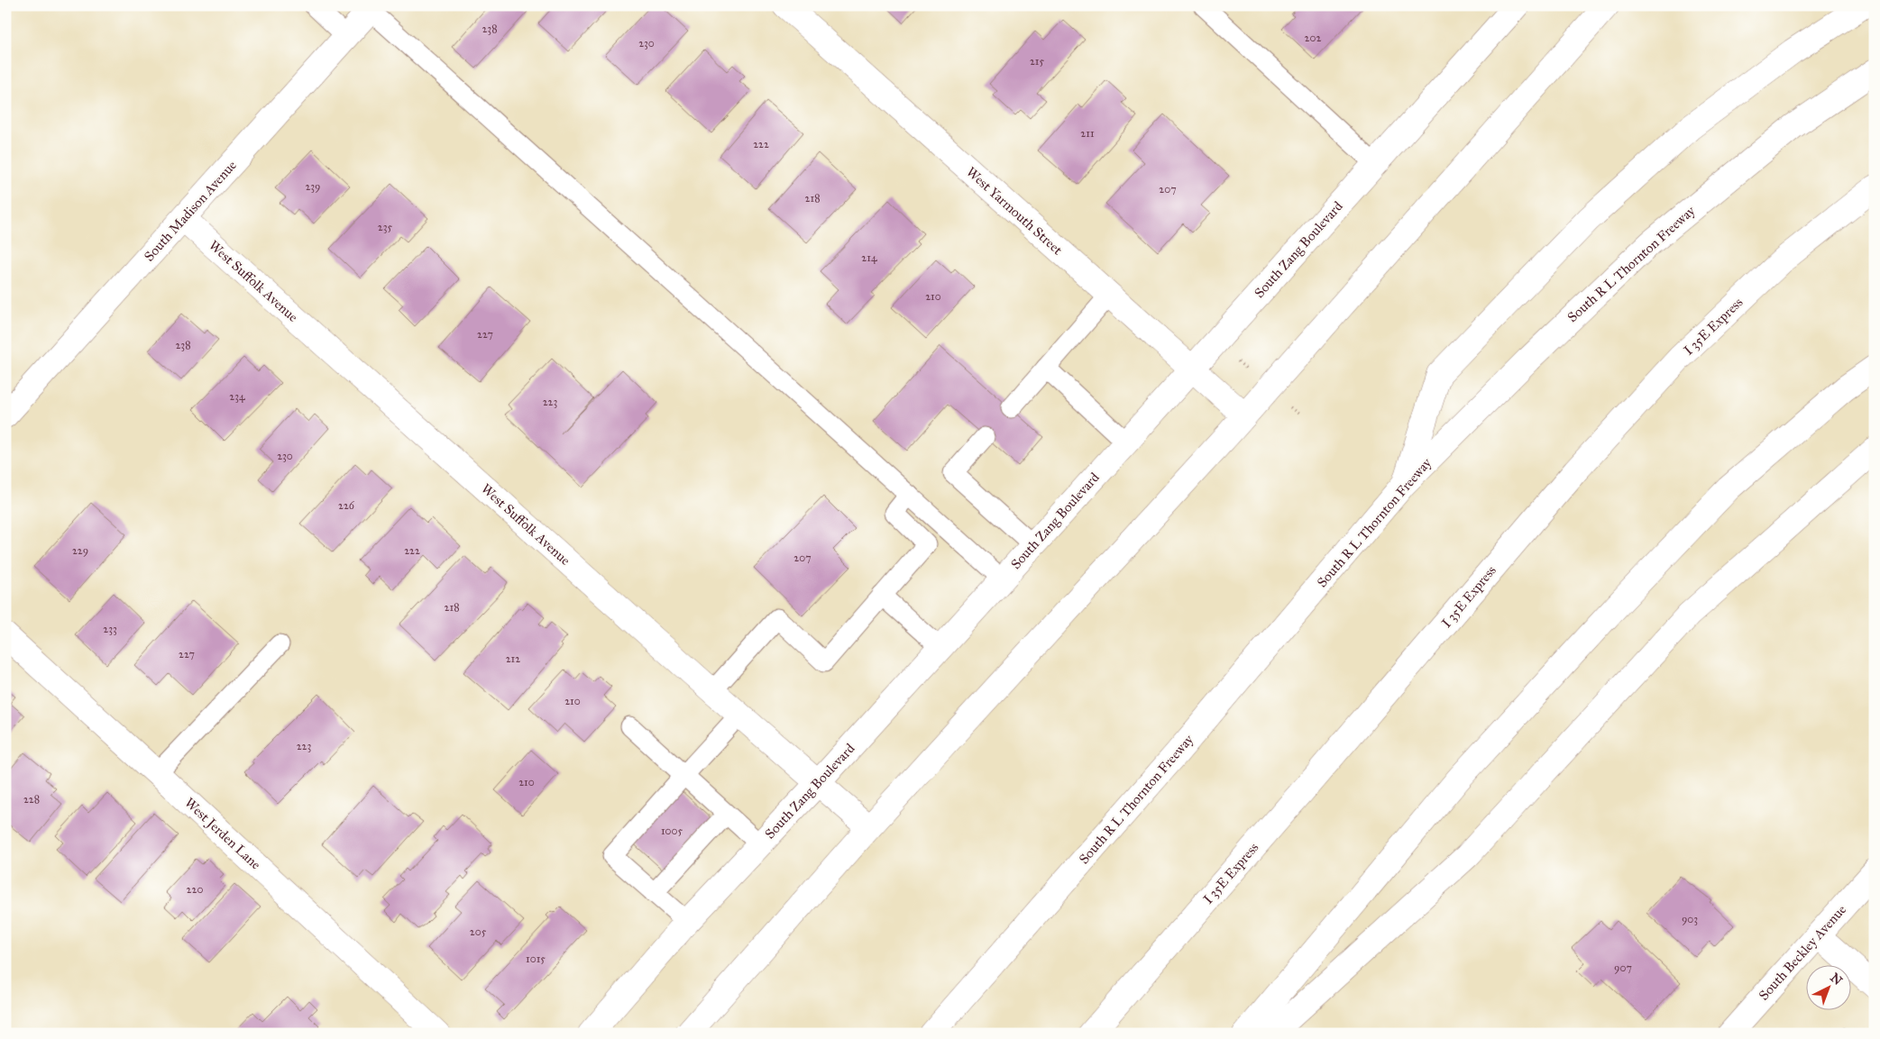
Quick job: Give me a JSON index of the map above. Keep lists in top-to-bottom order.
{
  "streets": {
    "main road": [
      "South Madison Avenue",
      "West Yarmouth Street",
      "South Zang Boulevard",
      "South R L Thornton Freeway",
      "West Suffolk Avenue",
      "I 35E Express",
      "West Jerden Lane",
      "South Beckley Avenue"
    ]
  },
  "crossings": [
    ["South Madison Avenue", "West Suffolk Avenue"],
    ["West Yarmouth Street", "South Zang Boulevard"],
    ["South Zang Boulevard", "West Suffolk Avenue"]
  ],
  "house_numbers": [
    "238",
    "202",
    "230",
    "215",
    "211",
    "222",
    "239",
    "207",
    "218",
    "235",
    "214",
    "210",
    "227",
    "238",
    "234",
    "223",
    "230",
    "226",
    "229",
    "222",
    "207",
    "218",
    "233",
    "227",
    "212",
    "210",
    "223",
    "210",
    "228",
    "1005",
    "220",
    "903",
    "205",
    "1015",
    "907"
  ],
  "north": "top right"
}
